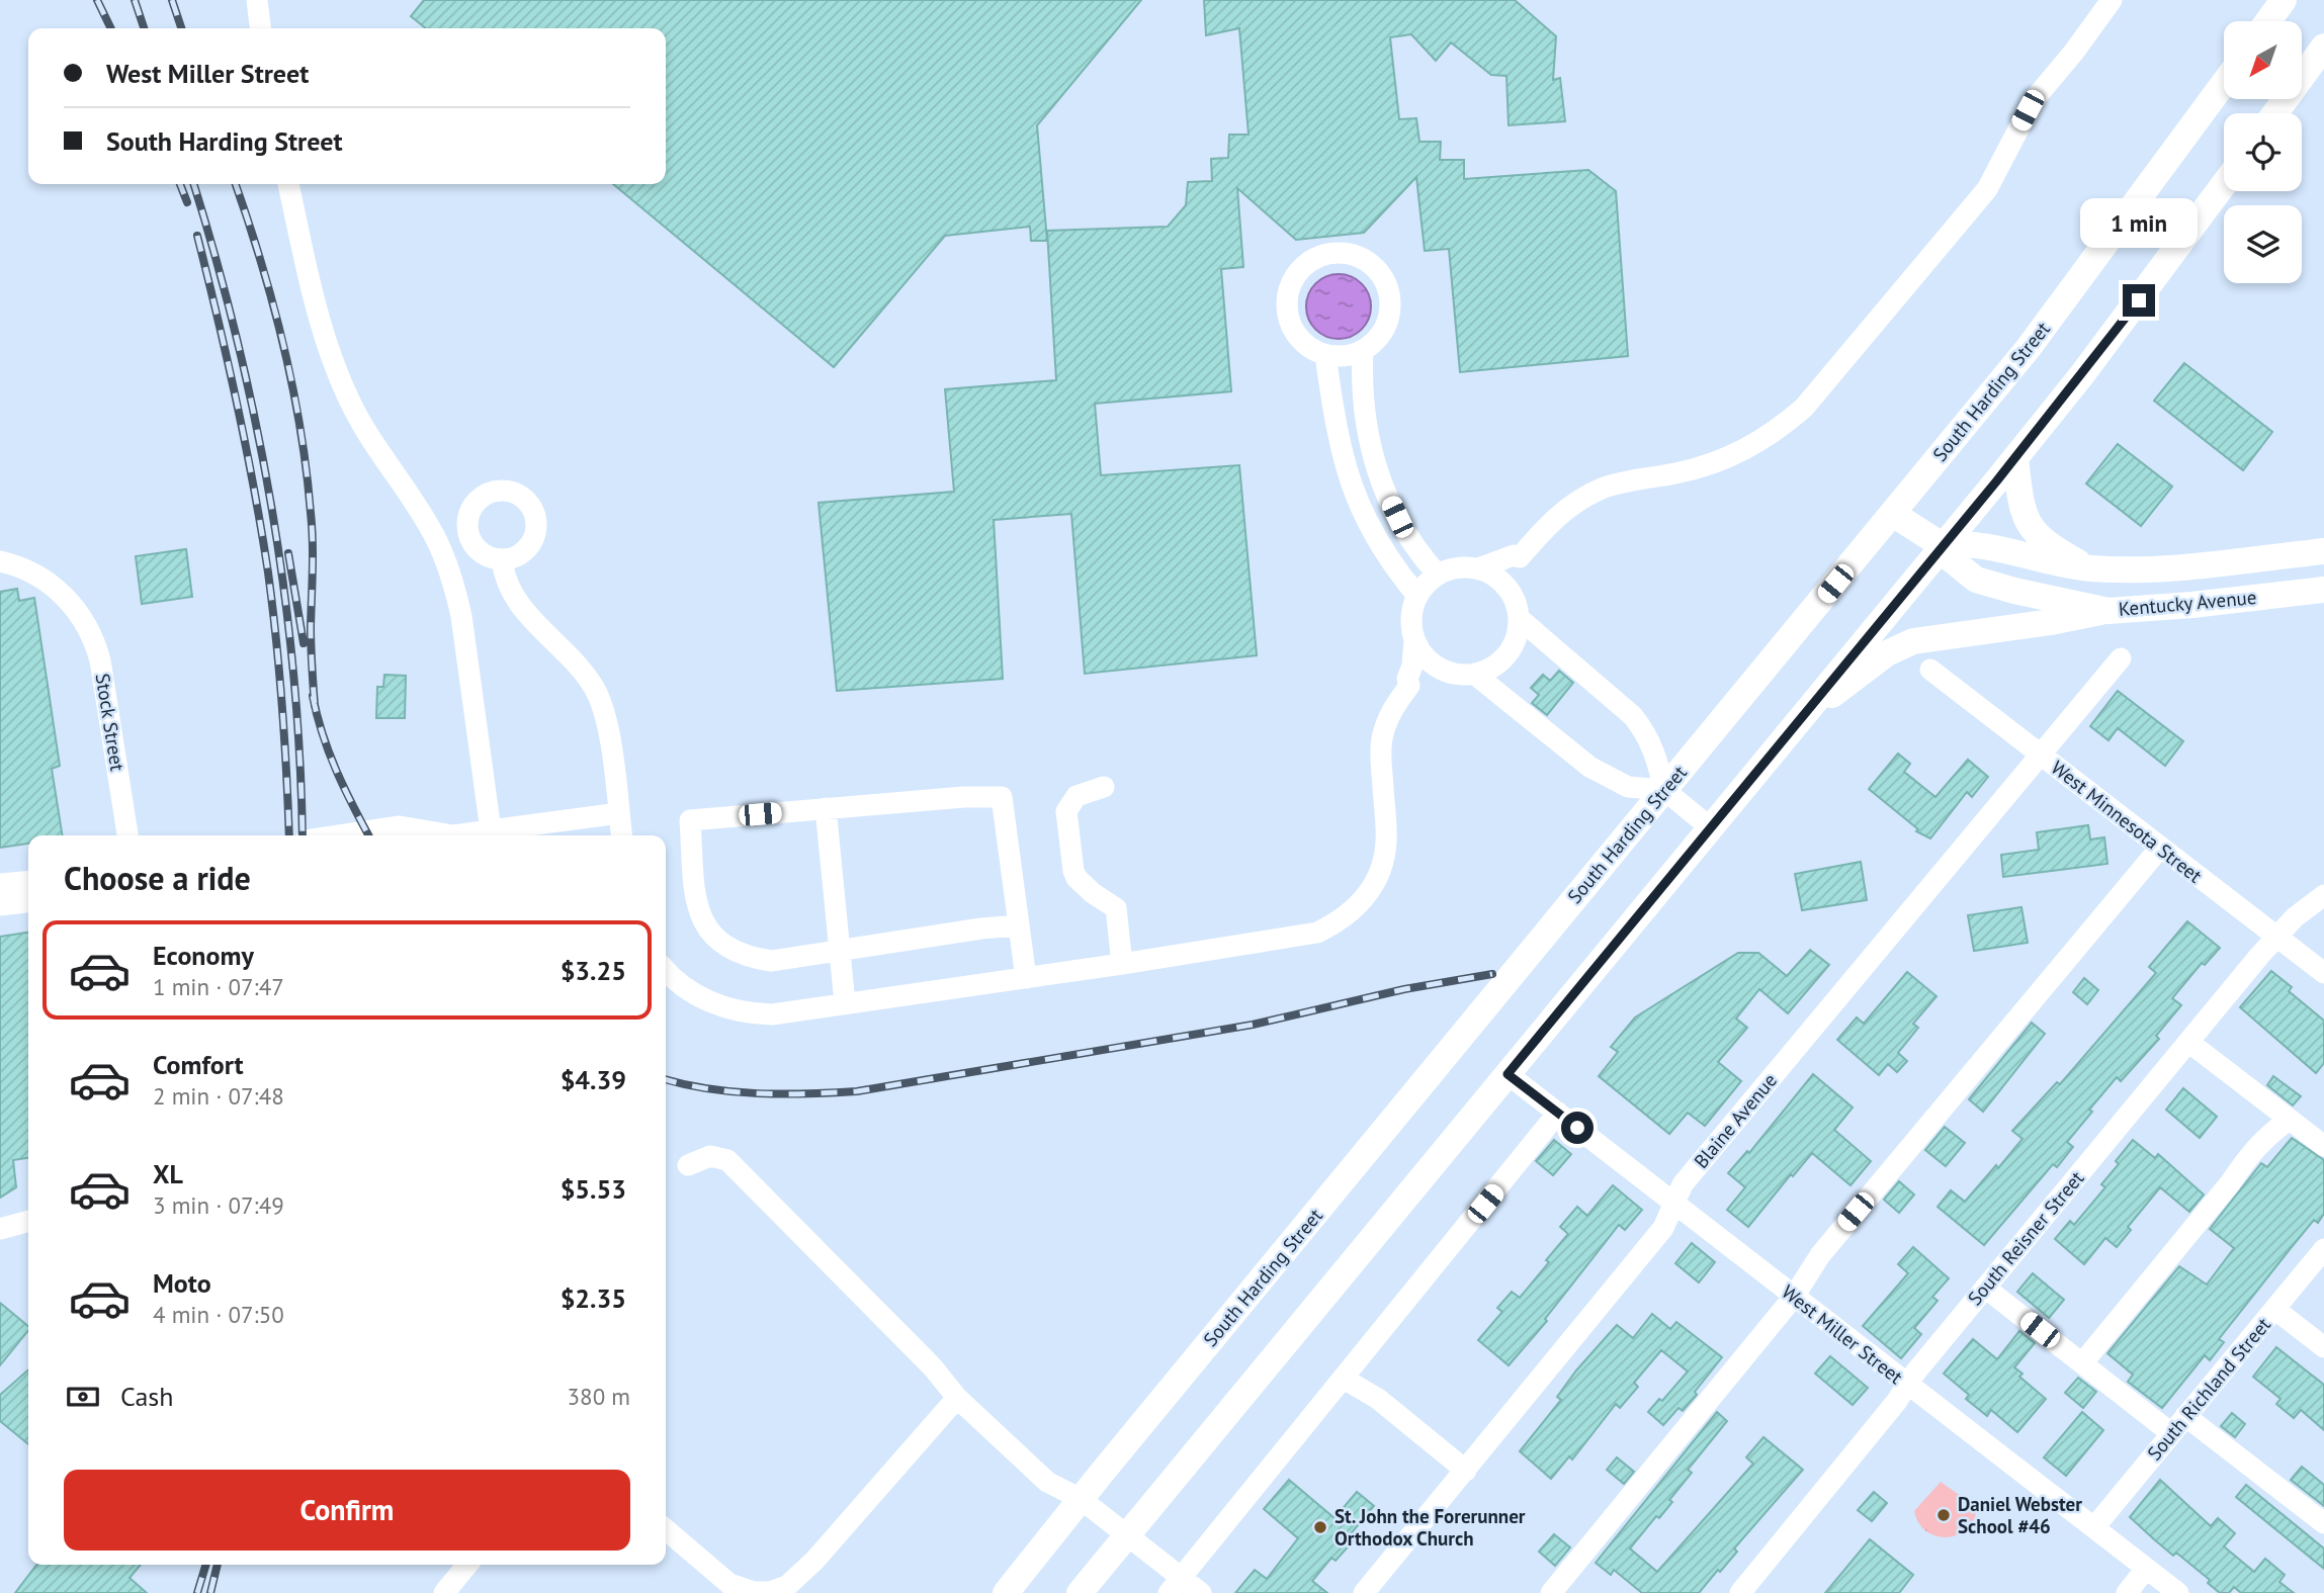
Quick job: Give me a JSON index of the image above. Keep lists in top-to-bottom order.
{
  "streets": {
    "main road": ["South Harding Street", "Kentucky Avenue"],
    "street": [
      "Stock Street",
      "West Minnesota Street",
      "Blaine Avenue",
      "South Reisner Street",
      "West Miller Street",
      "South Richland Street"
    ]
  },
  "crossings": [
    ["South Harding Street", "Kentucky Avenue"],
    ["West Minnesota Street", "Blaine Avenue"],
    ["West Minnesota Street", "South Reisner Street"],
    ["Blaine Avenue", "West Miller Street"],
    ["South Reisner Street", "West Miller Street"],
    ["West Miller Street", "South Richland Street"]
  ],
  "places": ["Daniel Webster School #46", "St. John the Forerunner Orthodox Church"],
  "north": "bottom left",
  "page": {
    "banner": ["West Miller Street", "South Harding Street"],
    "bubble": "1 min",
    "heading": "Choose a ride",
    "list": [
      {
        "name": "Economy",
        "note": "1 min · 07:47",
        "value": "$3.25"
      },
      {
        "name": "Comfort",
        "note": "2 min · 07:48",
        "value": "$4.39"
      },
      {
        "name": "XL",
        "note": "3 min · 07:49",
        "value": "$5.53"
      },
      {
        "name": "Moto",
        "note": "4 min · 07:50",
        "value": "$2.35"
      }
    ],
    "pay": ["Cash", "380 m"],
    "buttons": "Confirm"
  }
}
